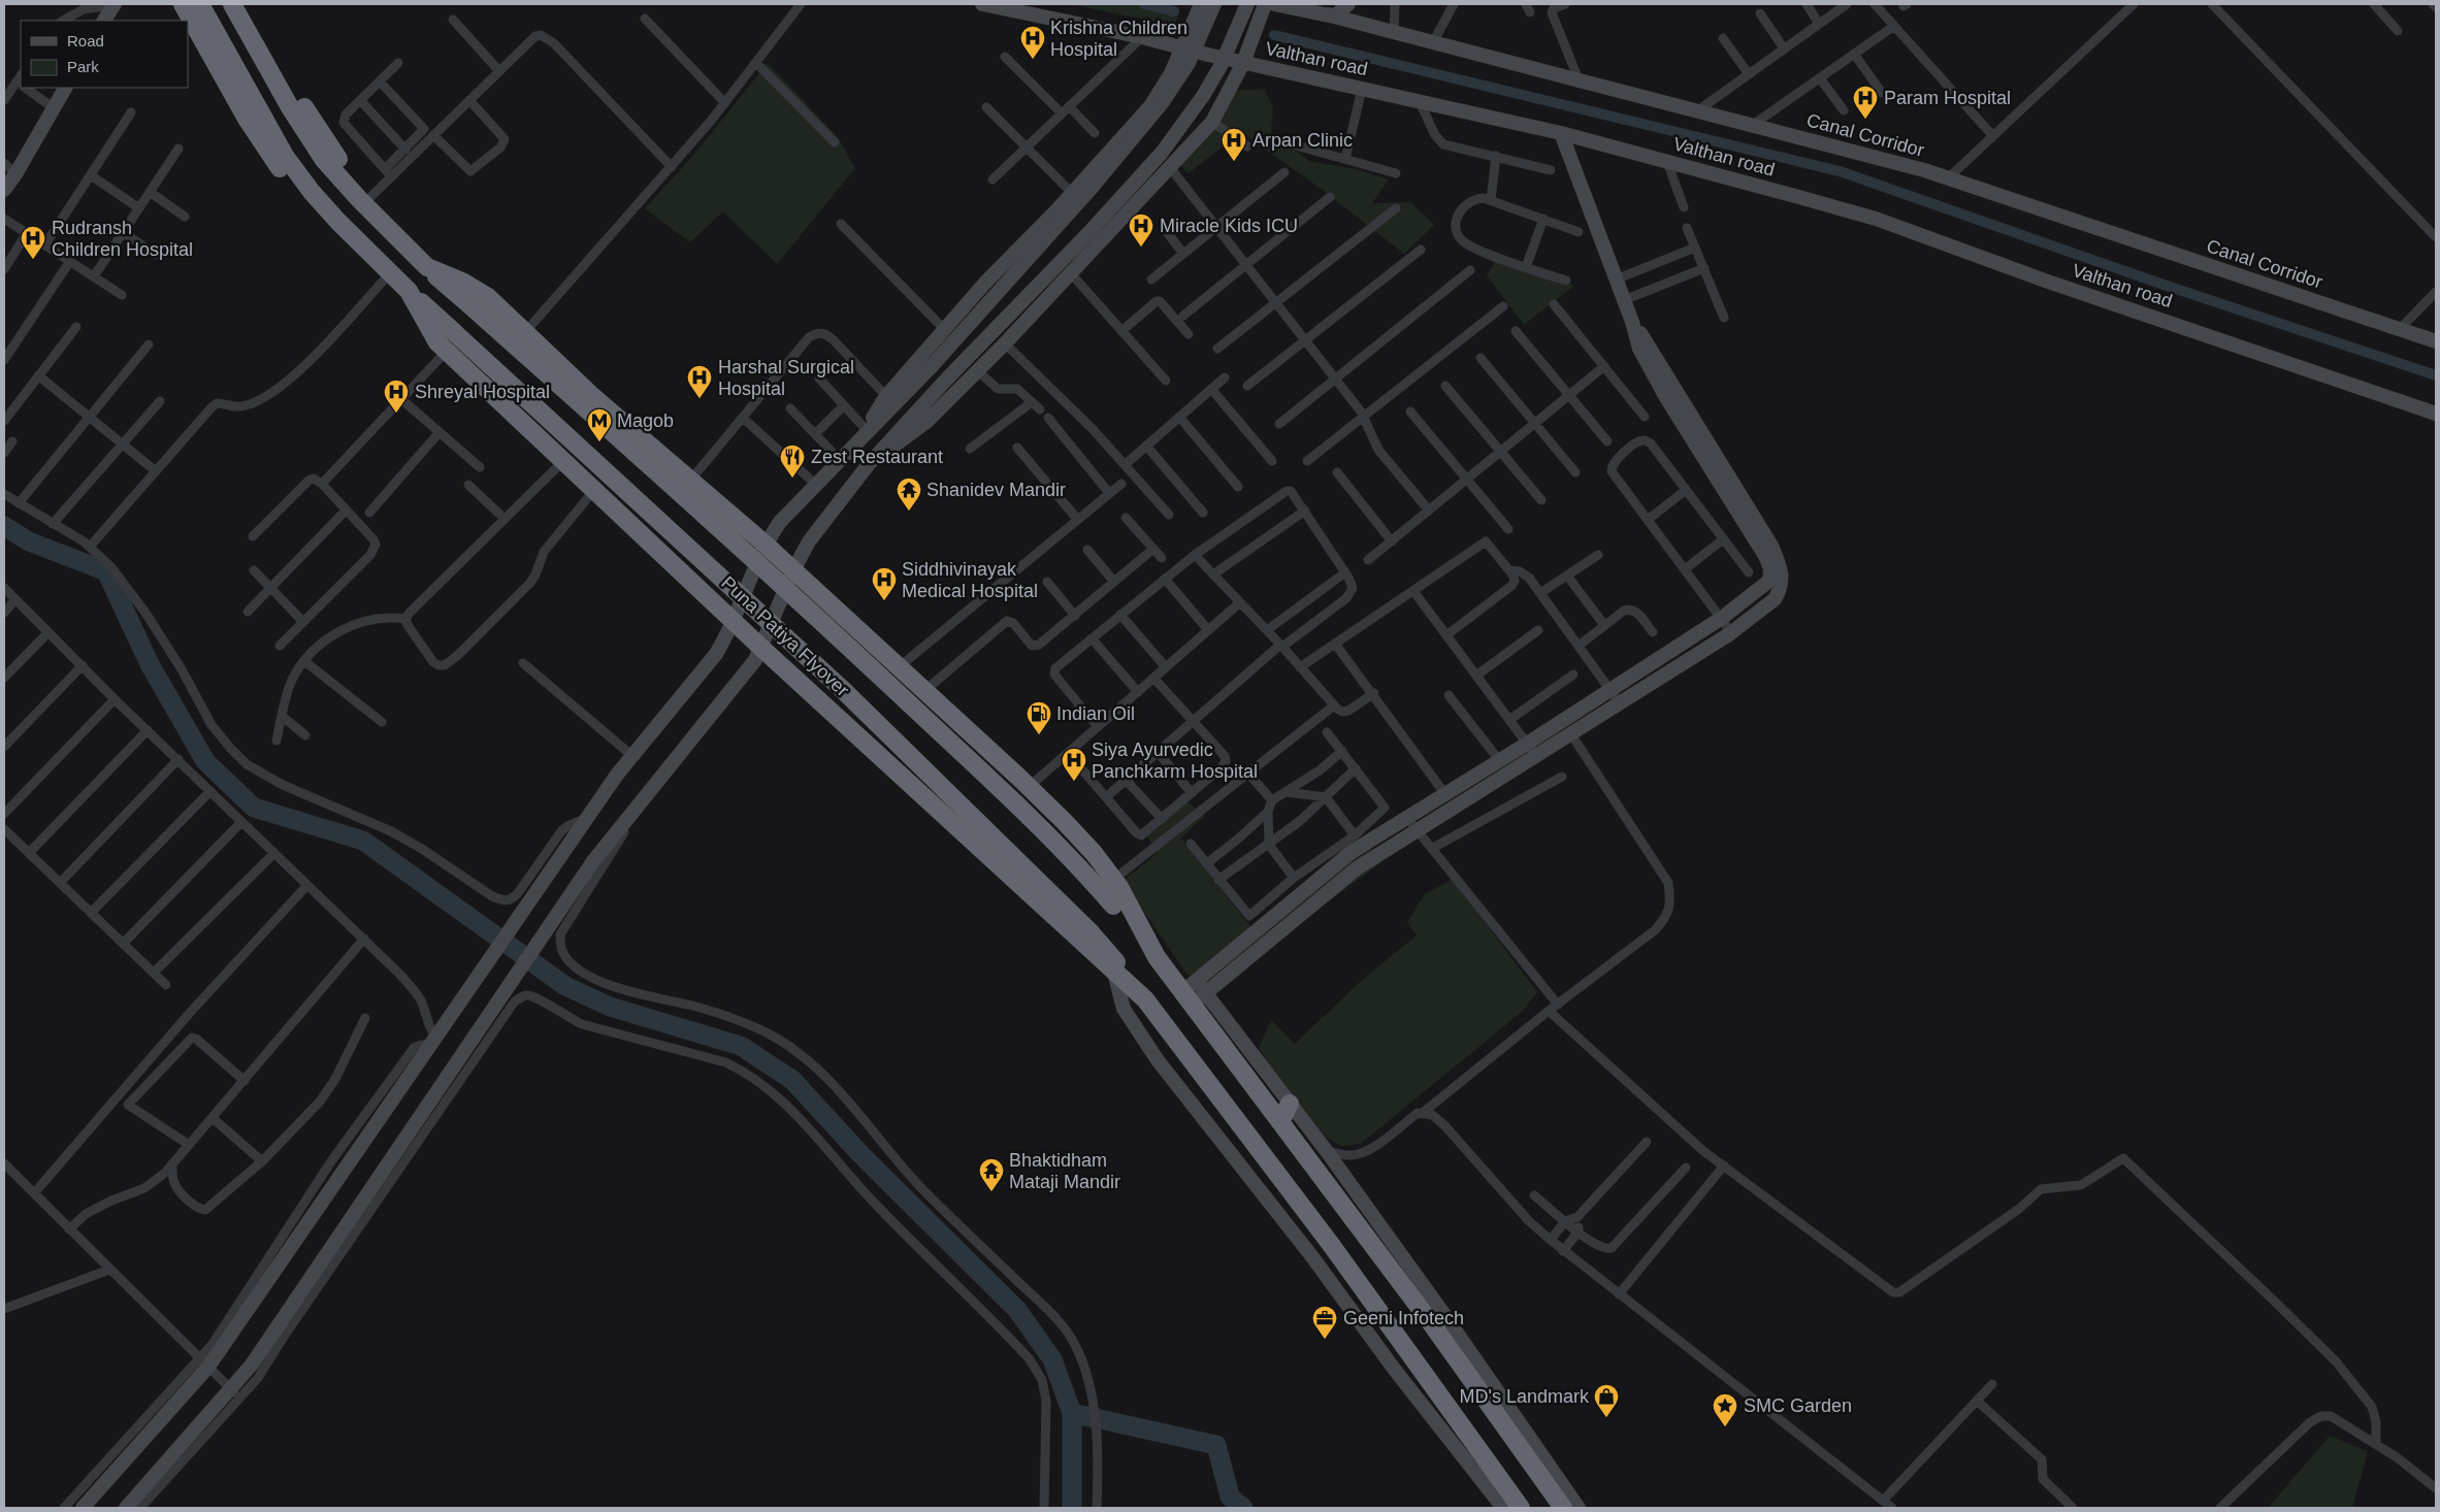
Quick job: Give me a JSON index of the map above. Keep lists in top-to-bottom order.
{
  "streets": {
    "highway": ["Puna Patiya Flyover"],
    "main road": ["Valthan road", "Canal Corridor"]
  },
  "places": {
    "hospital": [
      "Krishna Children Hospital",
      "Param Hospital",
      "Arpan Clinic",
      "Miracle Kids ICU",
      "Rudransh Children Hospital",
      "Harshal Surgical Hospital",
      "Shreyal Hospital",
      "Siddhivinayak Medical Hospital",
      "Siya Ayurvedic Panchkarm Hospital"
    ],
    "metro station": ["Magob"],
    "restaurant": ["Zest Restaurant"],
    "temple": ["Shanidev Mandir", "Bhaktidham Mataji Mandir"],
    "fuel station": ["Indian Oil"],
    "office": ["Geeni Infotech"],
    "shop": ["MD's Landmark"],
    "place": ["SMC Garden"]
  },
  "legend": ["Road", "Park"]
}
